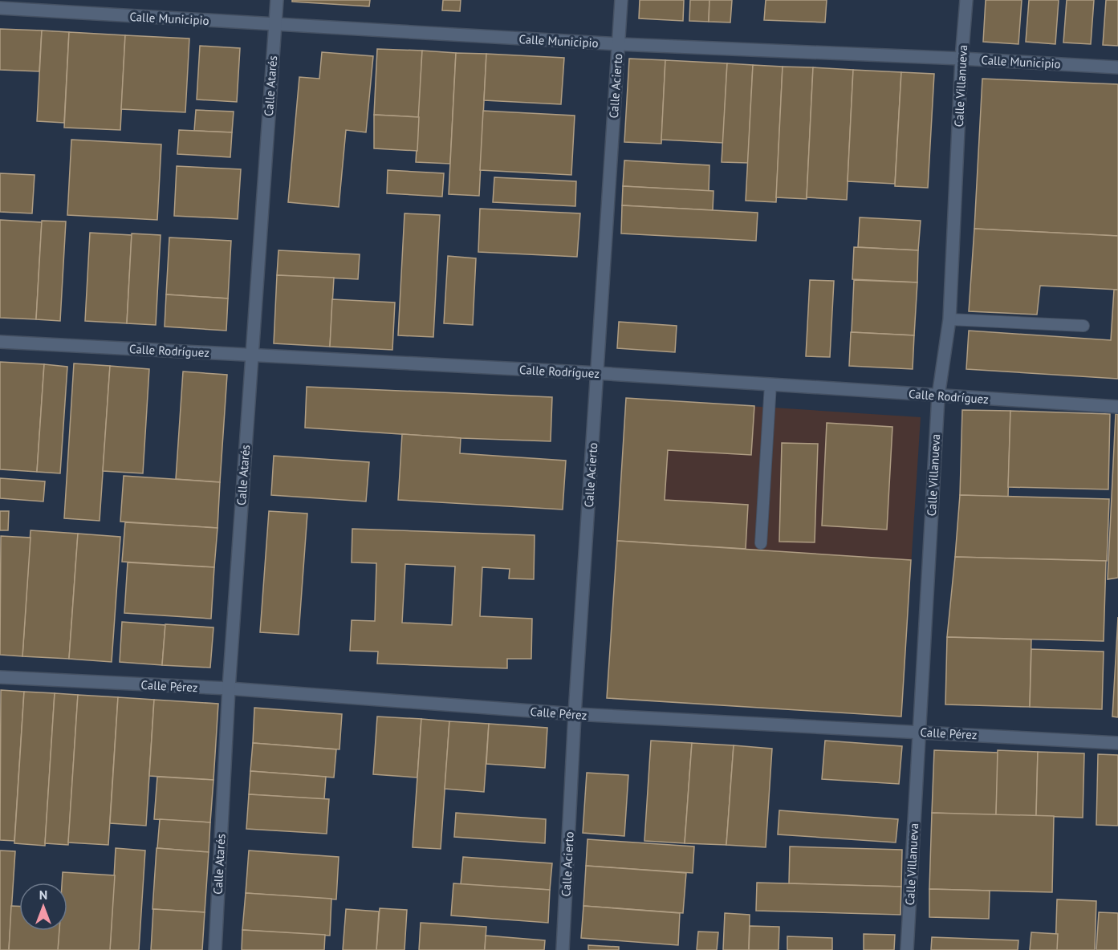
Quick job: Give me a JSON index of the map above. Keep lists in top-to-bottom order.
{
  "streets": {
    "street": [
      "Calle Municipio",
      "Calle Atarés",
      "Calle Acierto",
      "Calle Villanueva",
      "Calle Rodríguez",
      "Calle Pérez"
    ]
  },
  "crossings": [
    ["Calle Municipio", "Calle Atarés"],
    ["Calle Municipio", "Calle Acierto"],
    ["Calle Municipio", "Calle Villanueva"],
    ["Calle Atarés", "Calle Rodríguez"],
    ["Calle Atarés", "Calle Pérez"],
    ["Calle Acierto", "Calle Rodríguez"],
    ["Calle Acierto", "Calle Pérez"],
    ["Calle Villanueva", "Calle Rodríguez"],
    ["Calle Villanueva", "Calle Pérez"]
  ],
  "north": "top"
}
